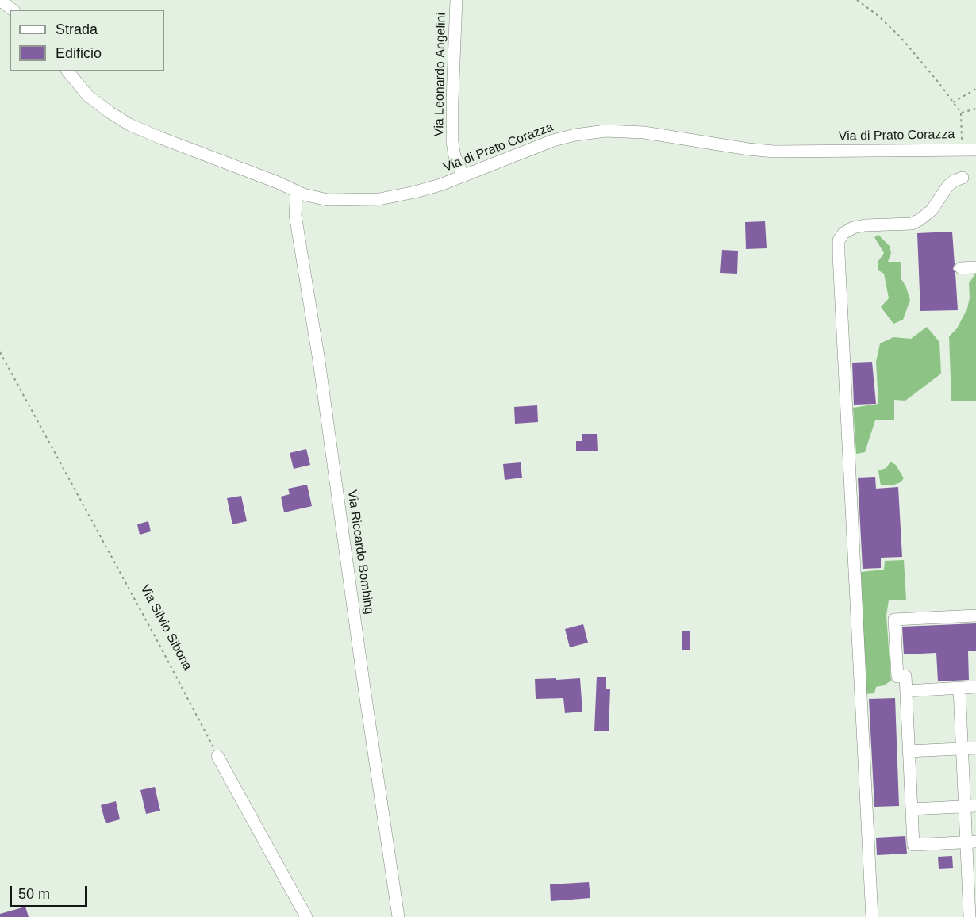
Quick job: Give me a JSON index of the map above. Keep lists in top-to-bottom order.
{
  "streets": {
    "street": ["Via Leonardo Angelini", "Via di Prato Corazza", "Via Riccardo Bombing"],
    "path": ["Via Silvio Sibona"]
  },
  "crossings": [
    ["Via Leonardo Angelini", "Via di Prato Corazza"],
    ["Via di Prato Corazza", "Via Riccardo Bombing"]
  ],
  "legend": ["Strada", "Edificio"],
  "scale_bar": "50 m"
}
